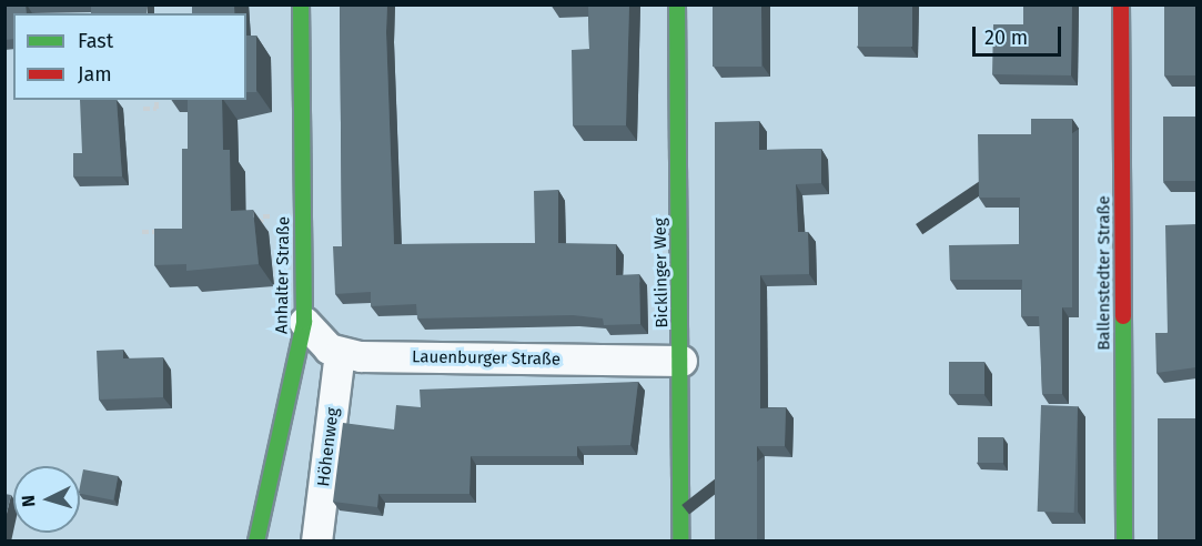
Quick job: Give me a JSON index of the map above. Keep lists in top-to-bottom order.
{
  "streets": {
    "street": [
      "Bicklinger Weg",
      "Ballenstedter Straße",
      "Anhalter Straße",
      "Lauenburger Straße",
      "Höhenweg"
    ]
  },
  "crossings": [
    ["Bicklinger Weg", "Lauenburger Straße"],
    ["Lauenburger Straße", "Höhenweg"]
  ],
  "legend": ["Fast", "Jam"],
  "scale_bar": "20 m",
  "north": "left"
}
